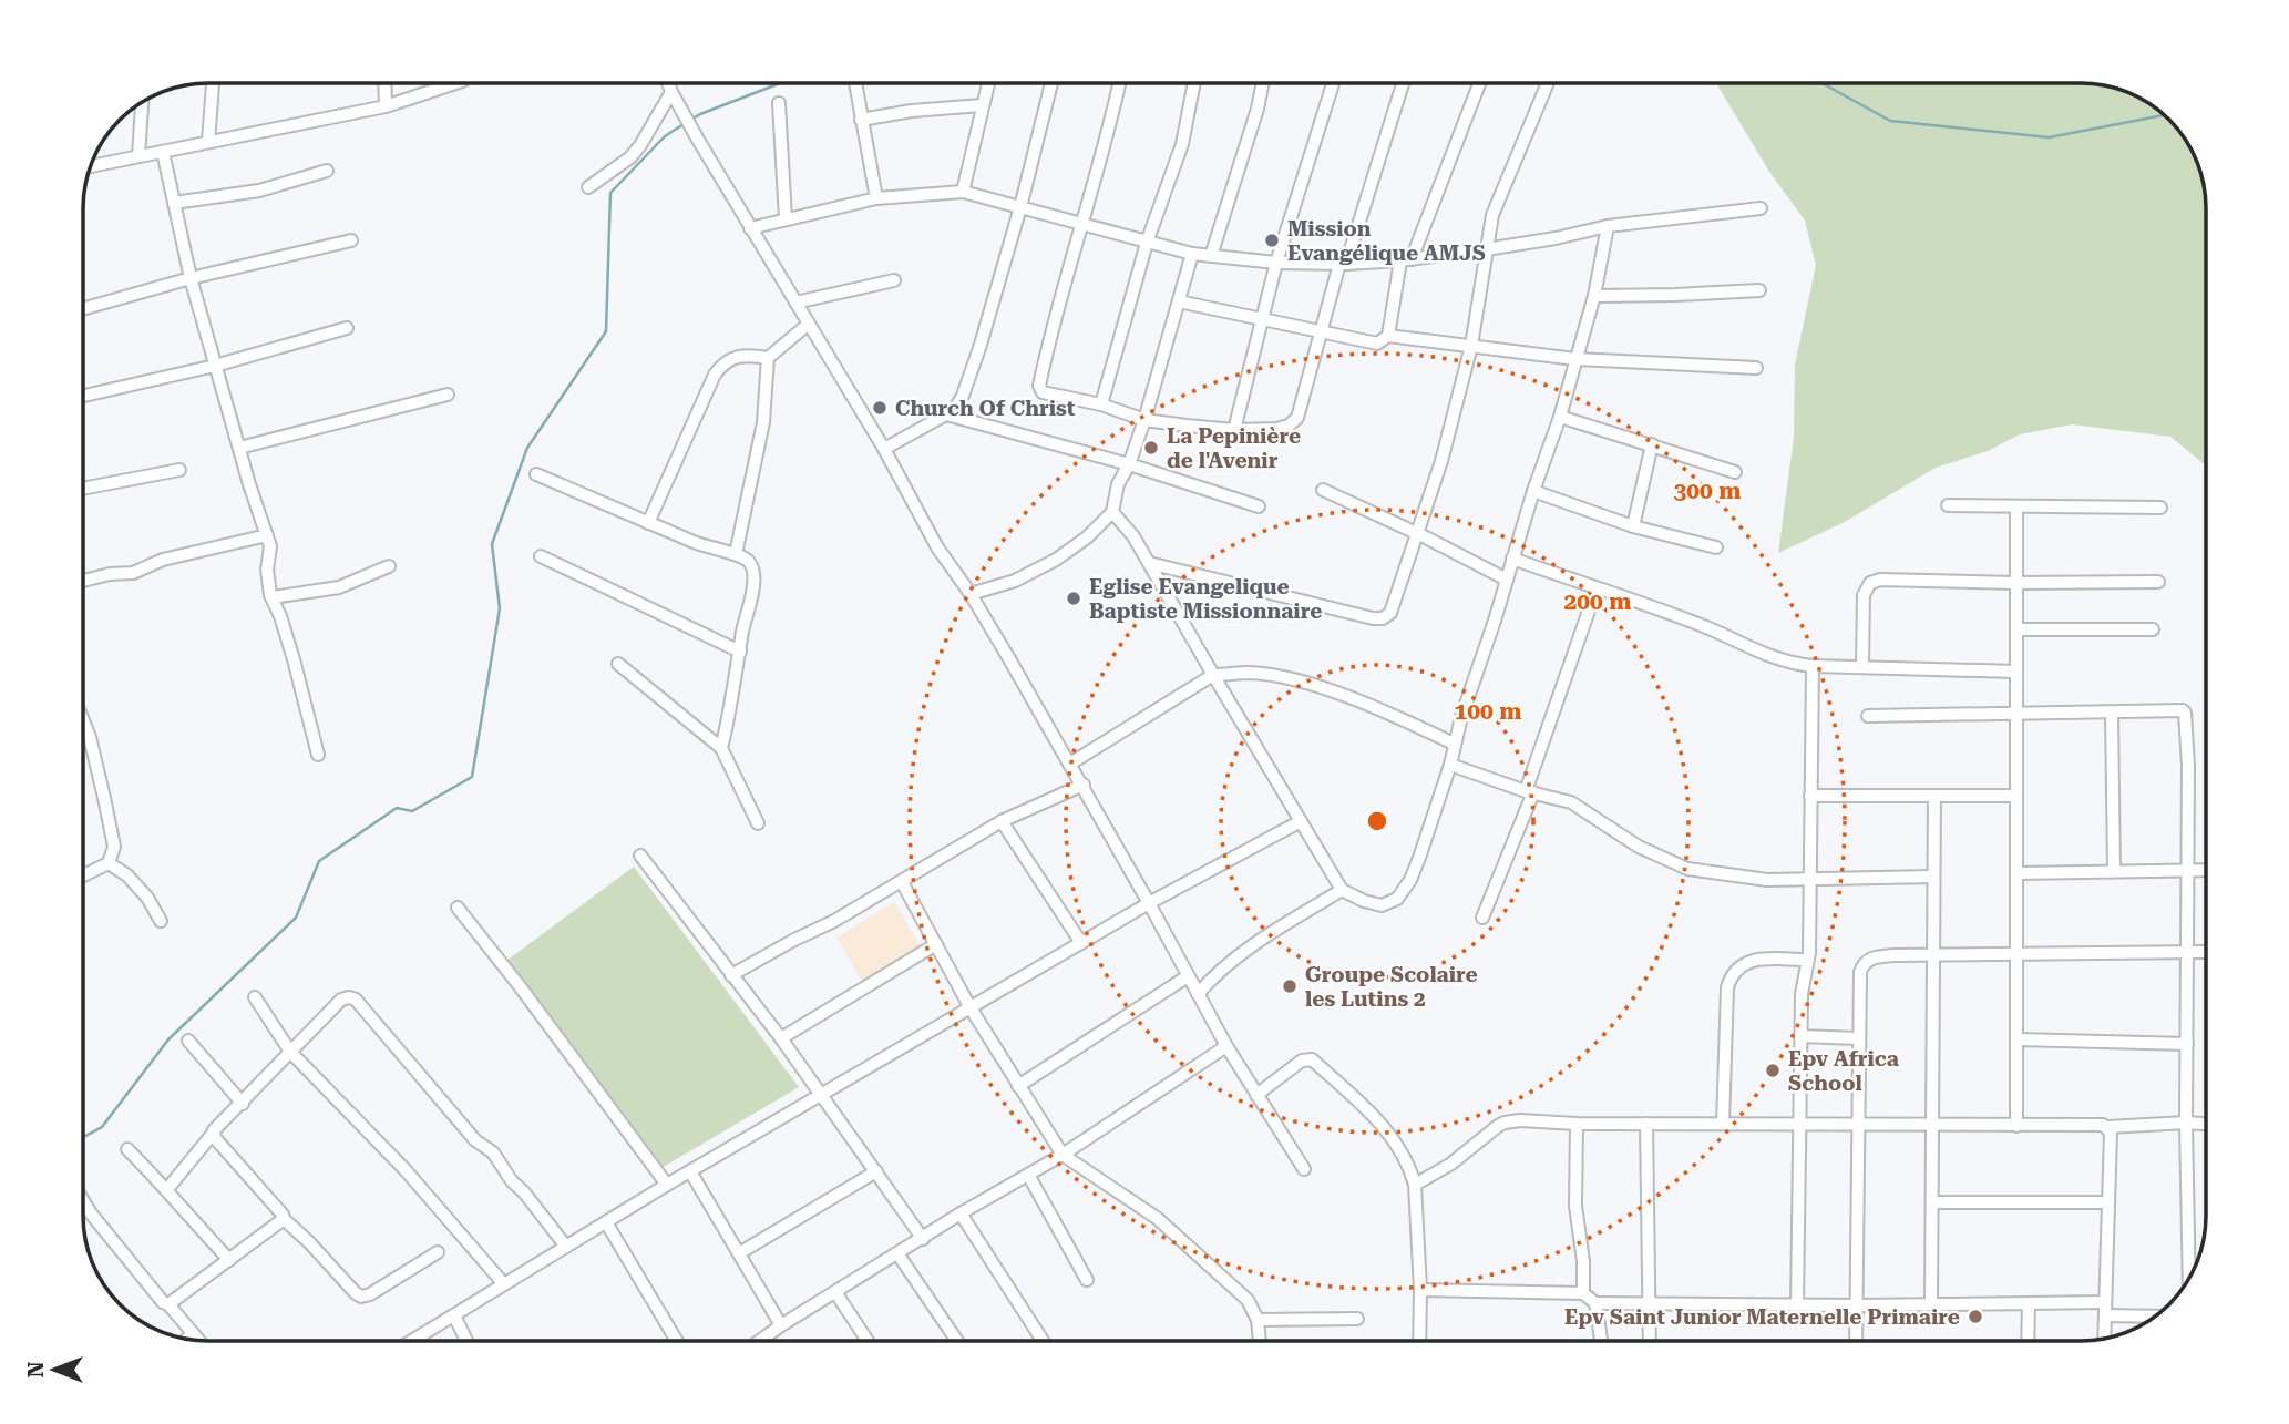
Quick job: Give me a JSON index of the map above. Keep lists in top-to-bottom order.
{
  "places": [
    "Mission Evangélique AMJS",
    "Church Of Christ",
    "La Pepinière de l'Avenir",
    "Eglise Evangelique Baptiste Missionnaire",
    "Groupe Scolaire les Lutins 2",
    "Epv Africa School",
    "Epv Saint Junior Maternelle Primaire"
  ],
  "north": "left",
  "rings": ["300 m", "200 m", "100 m"]
}
